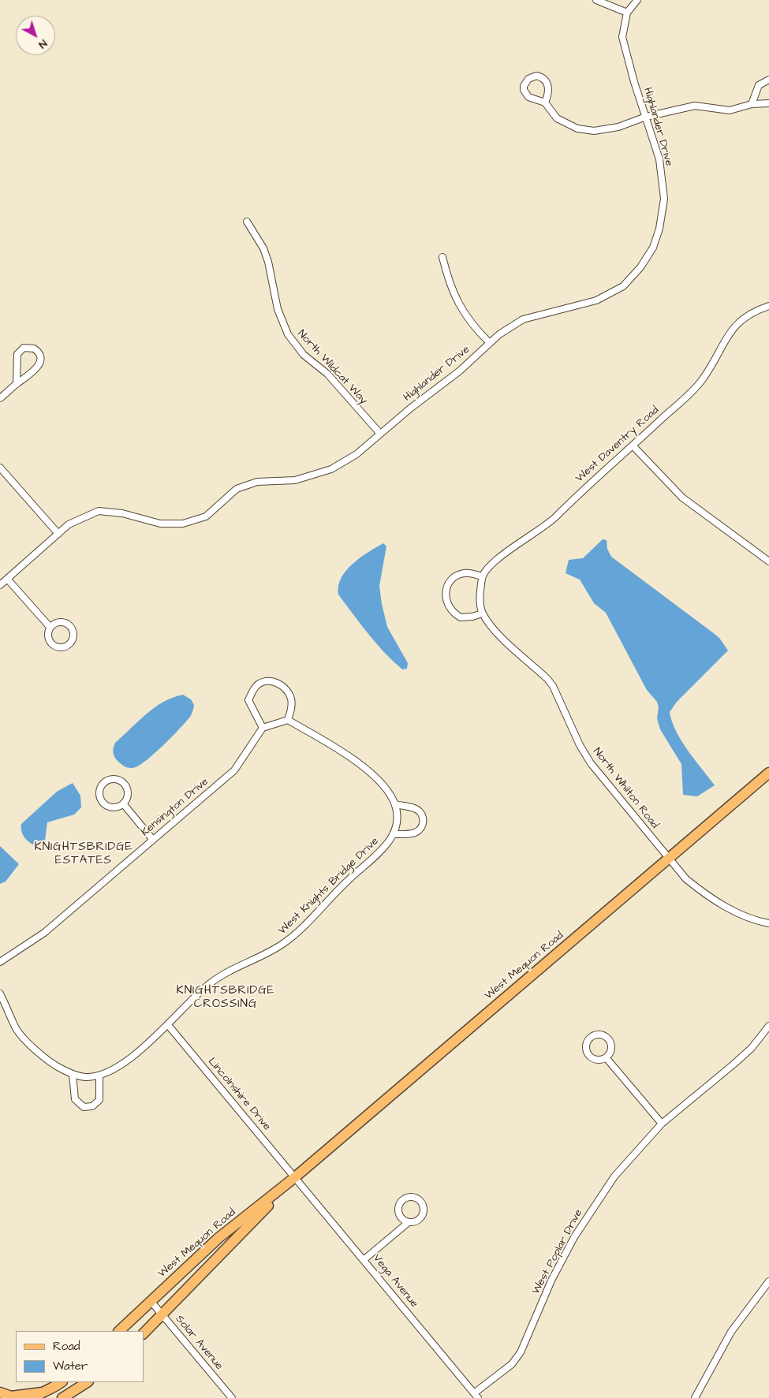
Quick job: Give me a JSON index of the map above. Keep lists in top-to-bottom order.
{
  "streets": {
    "main road": ["West Mequon Road"],
    "street": [
      "Highlander Drive",
      "North Wildcat Way",
      "West Daventry Road",
      "North Whilton Road",
      "Kensington Drive",
      "West Knights Bridge Drive",
      "Lincolnshire Drive",
      "West Poplar Drive",
      "Vega Avenue",
      "Solar Avenue"
    ]
  },
  "crossings": [
    ["Highlander Drive", "North Wildcat Way"],
    ["West Daventry Road", "North Whilton Road"],
    ["North Whilton Road", "West Mequon Road"],
    ["West Knights Bridge Drive", "Lincolnshire Drive"],
    ["West Mequon Road", "Lincolnshire Drive"],
    ["West Mequon Road", "Vega Avenue"],
    ["West Mequon Road", "Solar Avenue"],
    ["Lincolnshire Drive", "Vega Avenue"],
    ["West Poplar Drive", "Vega Avenue"]
  ],
  "districts": ["KNIGHTSBRIDGE ESTATES", "KNIGHTSBRIDGE CROSSING"],
  "legend": ["Road", "Water"],
  "north": "bottom right"
}
